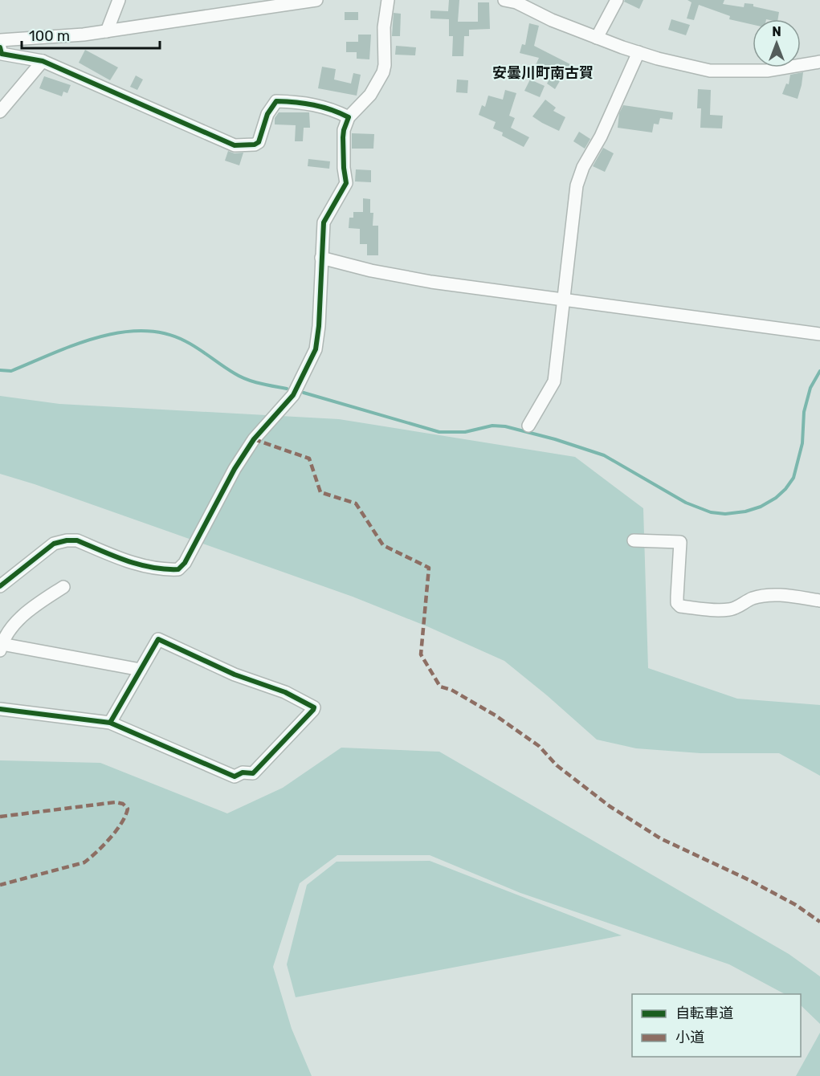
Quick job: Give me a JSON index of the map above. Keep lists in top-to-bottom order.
{
  "districts": ["安曇川町南古賀"],
  "legend": ["自転車道", "小道"],
  "scale_bar": "100 m",
  "north": "top"
}
